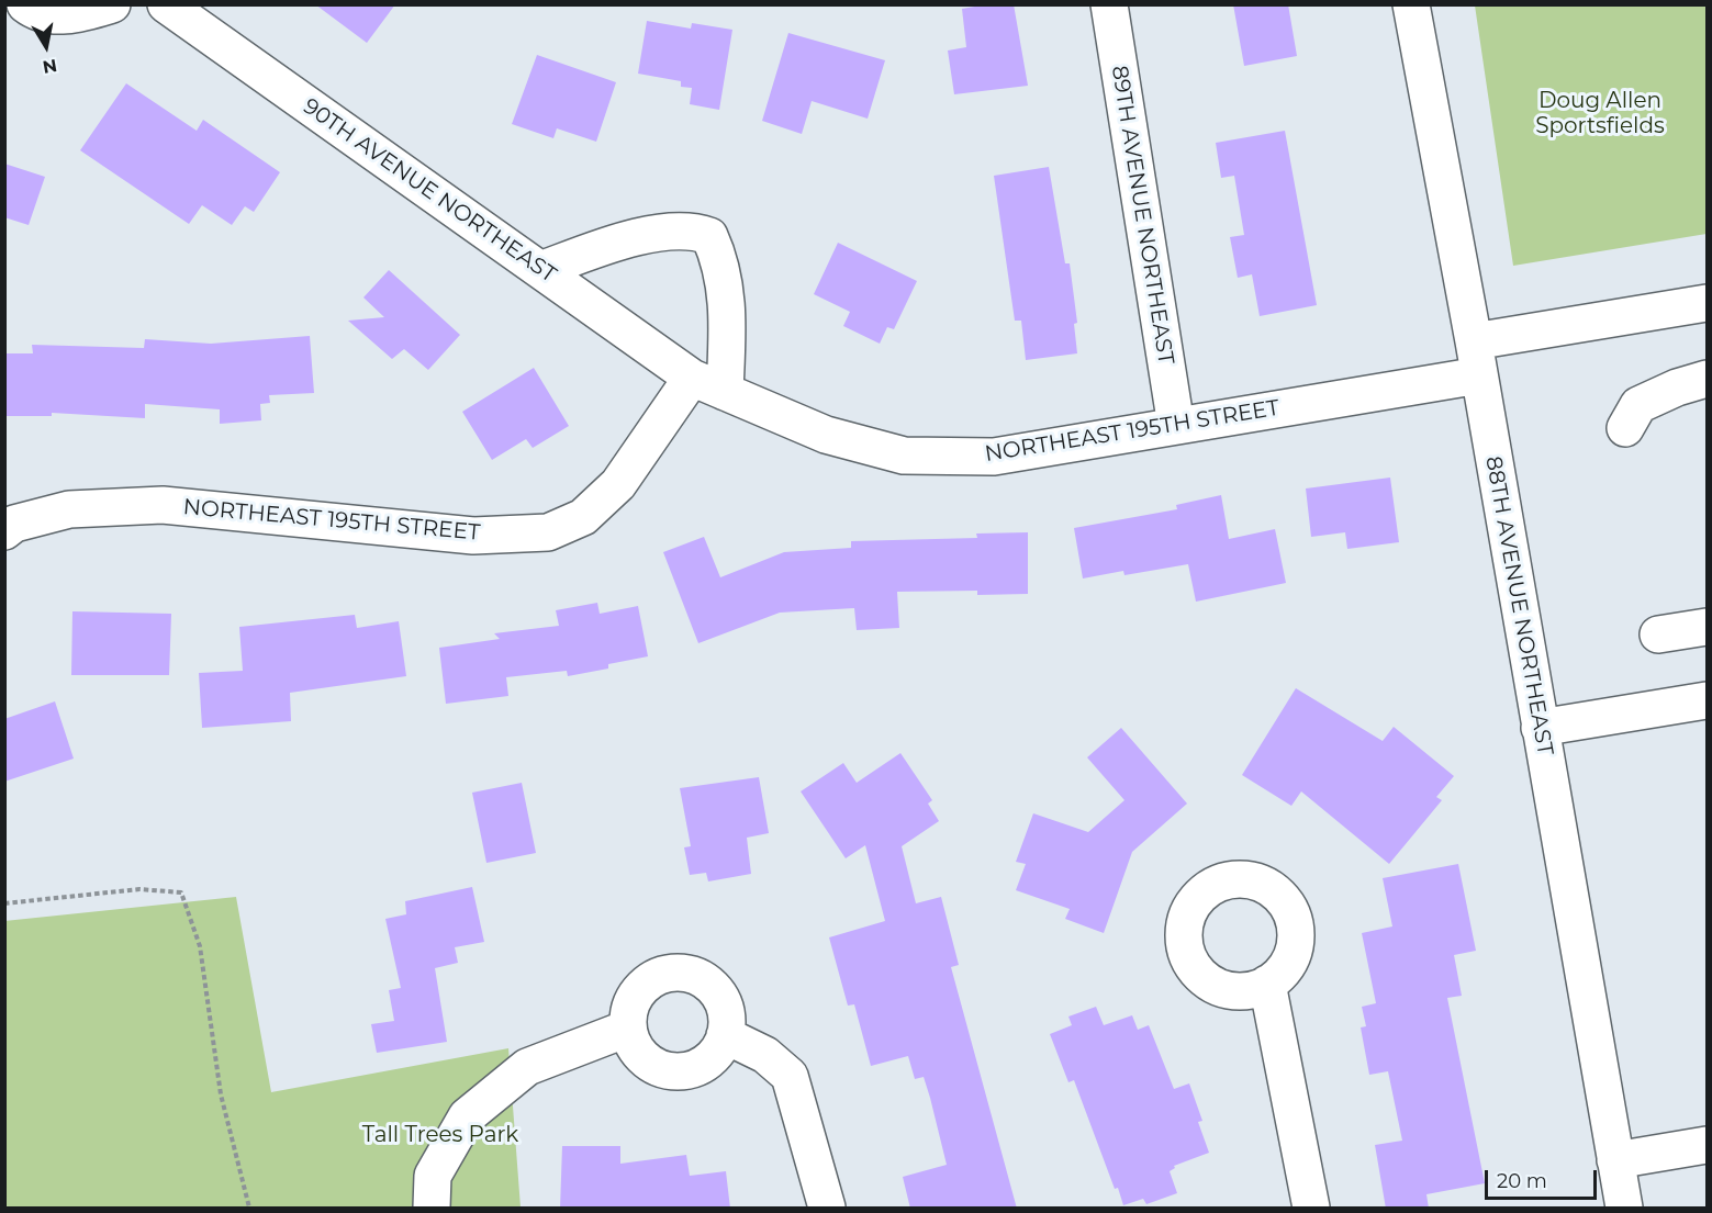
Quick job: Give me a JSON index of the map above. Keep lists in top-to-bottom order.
{
  "streets": {
    "street": [
      "90TH AVENUE NORTHEAST",
      "89TH AVENUE NORTHEAST",
      "NORTHEAST 195TH STREET",
      "88TH AVENUE NORTHEAST"
    ]
  },
  "crossings": [
    ["90TH AVENUE NORTHEAST", "NORTHEAST 195TH STREET"],
    ["89TH AVENUE NORTHEAST", "NORTHEAST 195TH STREET"],
    ["NORTHEAST 195TH STREET", "88TH AVENUE NORTHEAST"]
  ],
  "parks": ["Doug Allen Sportsfields", "Tall Trees Park"],
  "scale_bar": "20 m",
  "north": "bottom"
}
